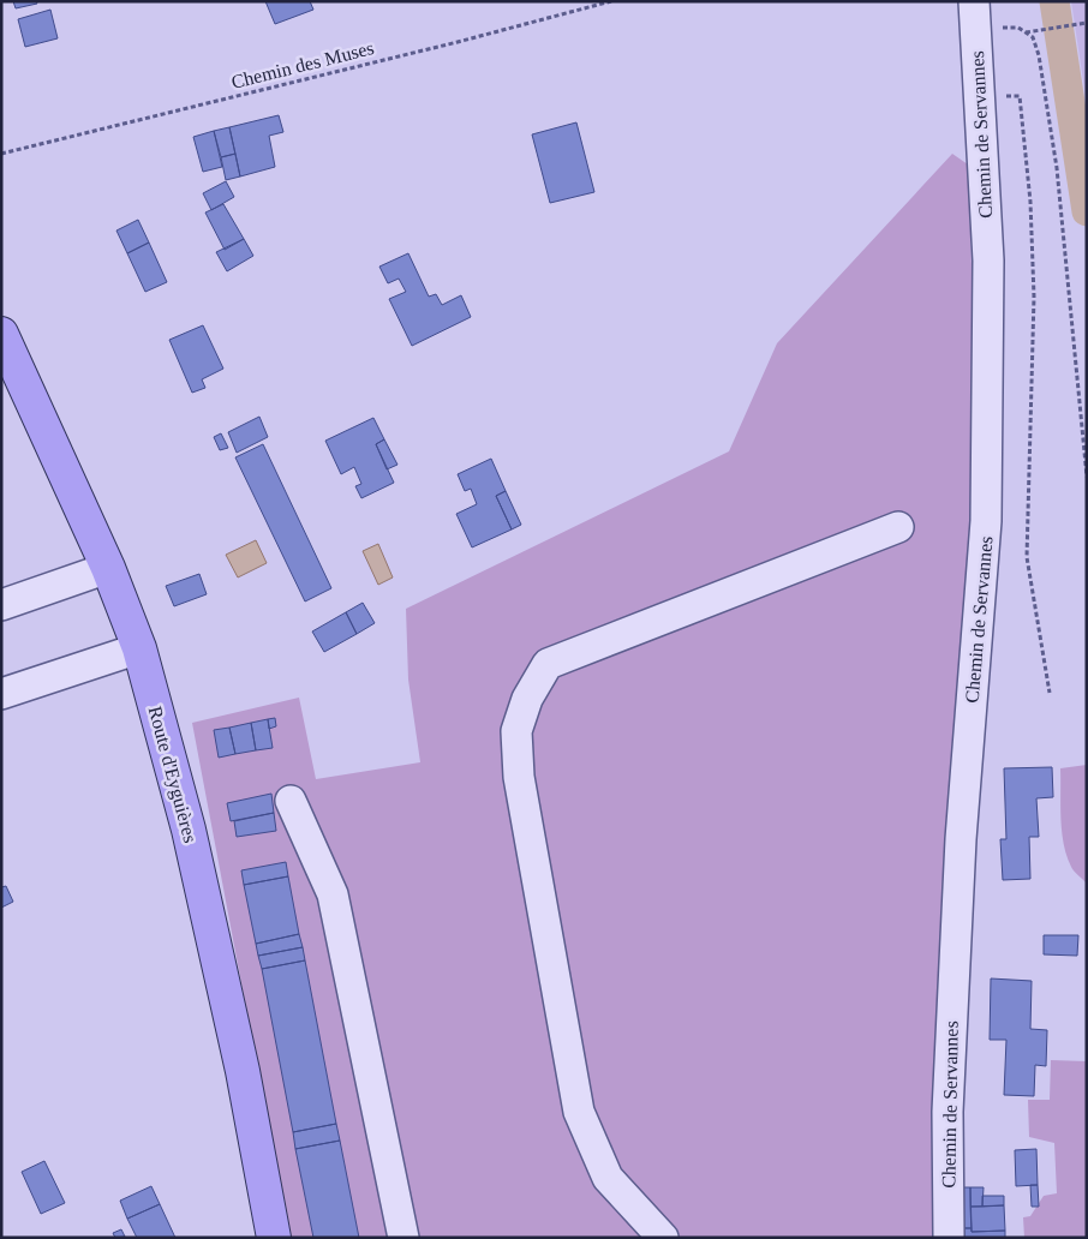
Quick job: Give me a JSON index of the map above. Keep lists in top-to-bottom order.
{
  "streets": {
    "main road": ["Route d'Eyguières"],
    "street": ["Chemin de Servannes"],
    "path": ["Chemin des Muses"]
  }
}
